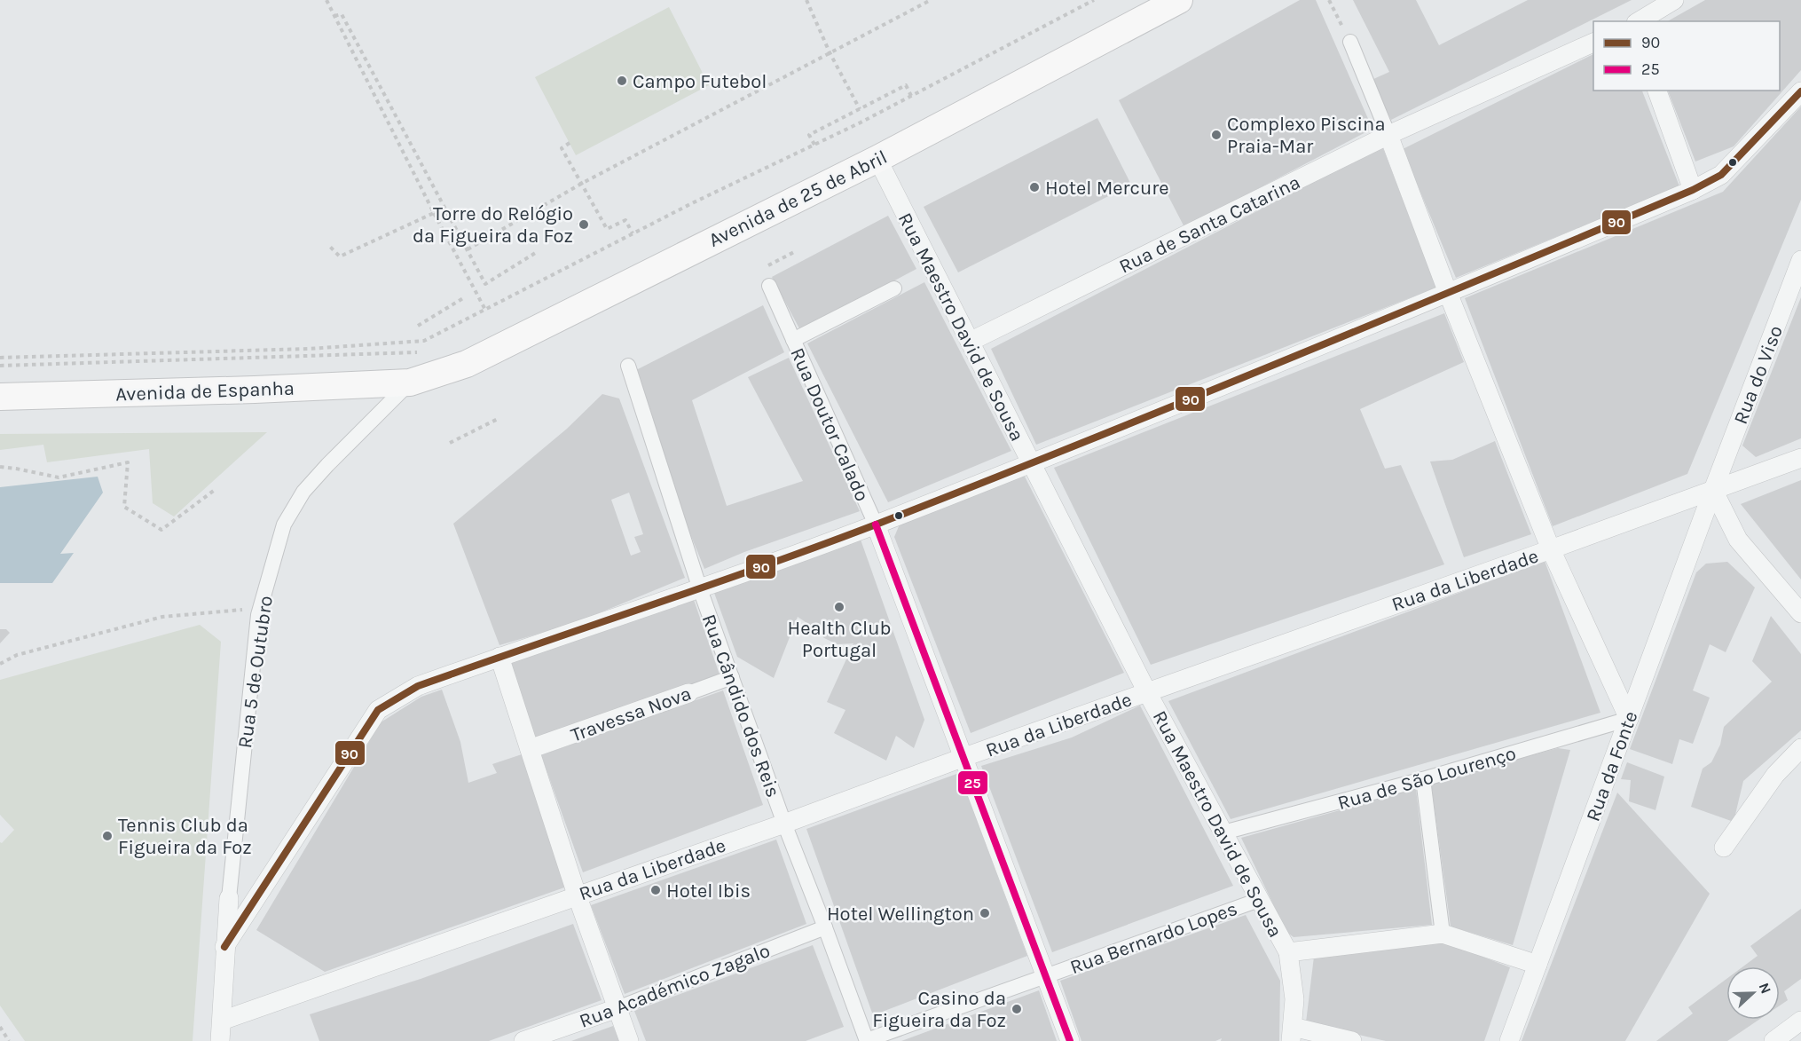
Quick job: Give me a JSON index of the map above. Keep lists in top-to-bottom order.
{
  "streets": {
    "main road": ["Avenida de 25 de Abril", "Avenida de Espanha"],
    "street": [
      "Rua de Santa Catarina",
      "Rua Maestro David de Sousa",
      "Rua do Viso",
      "Rua Doutor Calado",
      "Rua da Liberdade",
      "Rua 5 de Outubro",
      "Rua Cândido dos Reis",
      "Travessa Nova",
      "Rua da Fonte",
      "Rua de São Lourenço",
      "Rua Bernardo Lopes",
      "Rua Académico Zagalo"
    ]
  },
  "crossings": [
    ["Avenida de 25 de Abril", "Rua Maestro David de Sousa"],
    ["Avenida de 25 de Abril", "Avenida de Espanha"],
    ["Avenida de 25 de Abril", "Rua 5 de Outubro"],
    ["Rua de Santa Catarina", "Rua Maestro David de Sousa"],
    ["Rua Maestro David de Sousa", "Rua da Liberdade"],
    ["Rua Maestro David de Sousa", "Rua de São Lourenço"],
    ["Rua Maestro David de Sousa", "Rua Bernardo Lopes"],
    ["Rua do Viso", "Rua da Liberdade"],
    ["Rua do Viso", "Rua da Fonte"],
    ["Avenida de Espanha", "Rua 5 de Outubro"],
    ["Rua Doutor Calado", "Rua da Liberdade"],
    ["Rua Doutor Calado", "Rua Bernardo Lopes"],
    ["Rua da Liberdade", "Rua 5 de Outubro"],
    ["Rua da Liberdade", "Rua Cândido dos Reis"],
    ["Rua da Liberdade", "Rua da Fonte"],
    ["Rua Cândido dos Reis", "Travessa Nova"],
    ["Rua Cândido dos Reis", "Rua Bernardo Lopes"],
    ["Rua Cândido dos Reis", "Rua Académico Zagalo"],
    ["Rua da Fonte", "Rua de São Lourenço"]
  ],
  "places": [
    "Campo Futebol",
    "Complexo Piscina Praia-Mar",
    "Hotel Mercure",
    "Torre do Relógio da Figueira da Foz",
    "Health Club Portugal",
    "Tennis Club da Figueira da Foz",
    "Hotel Ibis",
    "Hotel Wellington",
    "Casino da Figueira da Foz"
  ],
  "lines": ["transit line 90", "transit line 25"],
  "legend": ["90", "25"],
  "north": "right"
}
